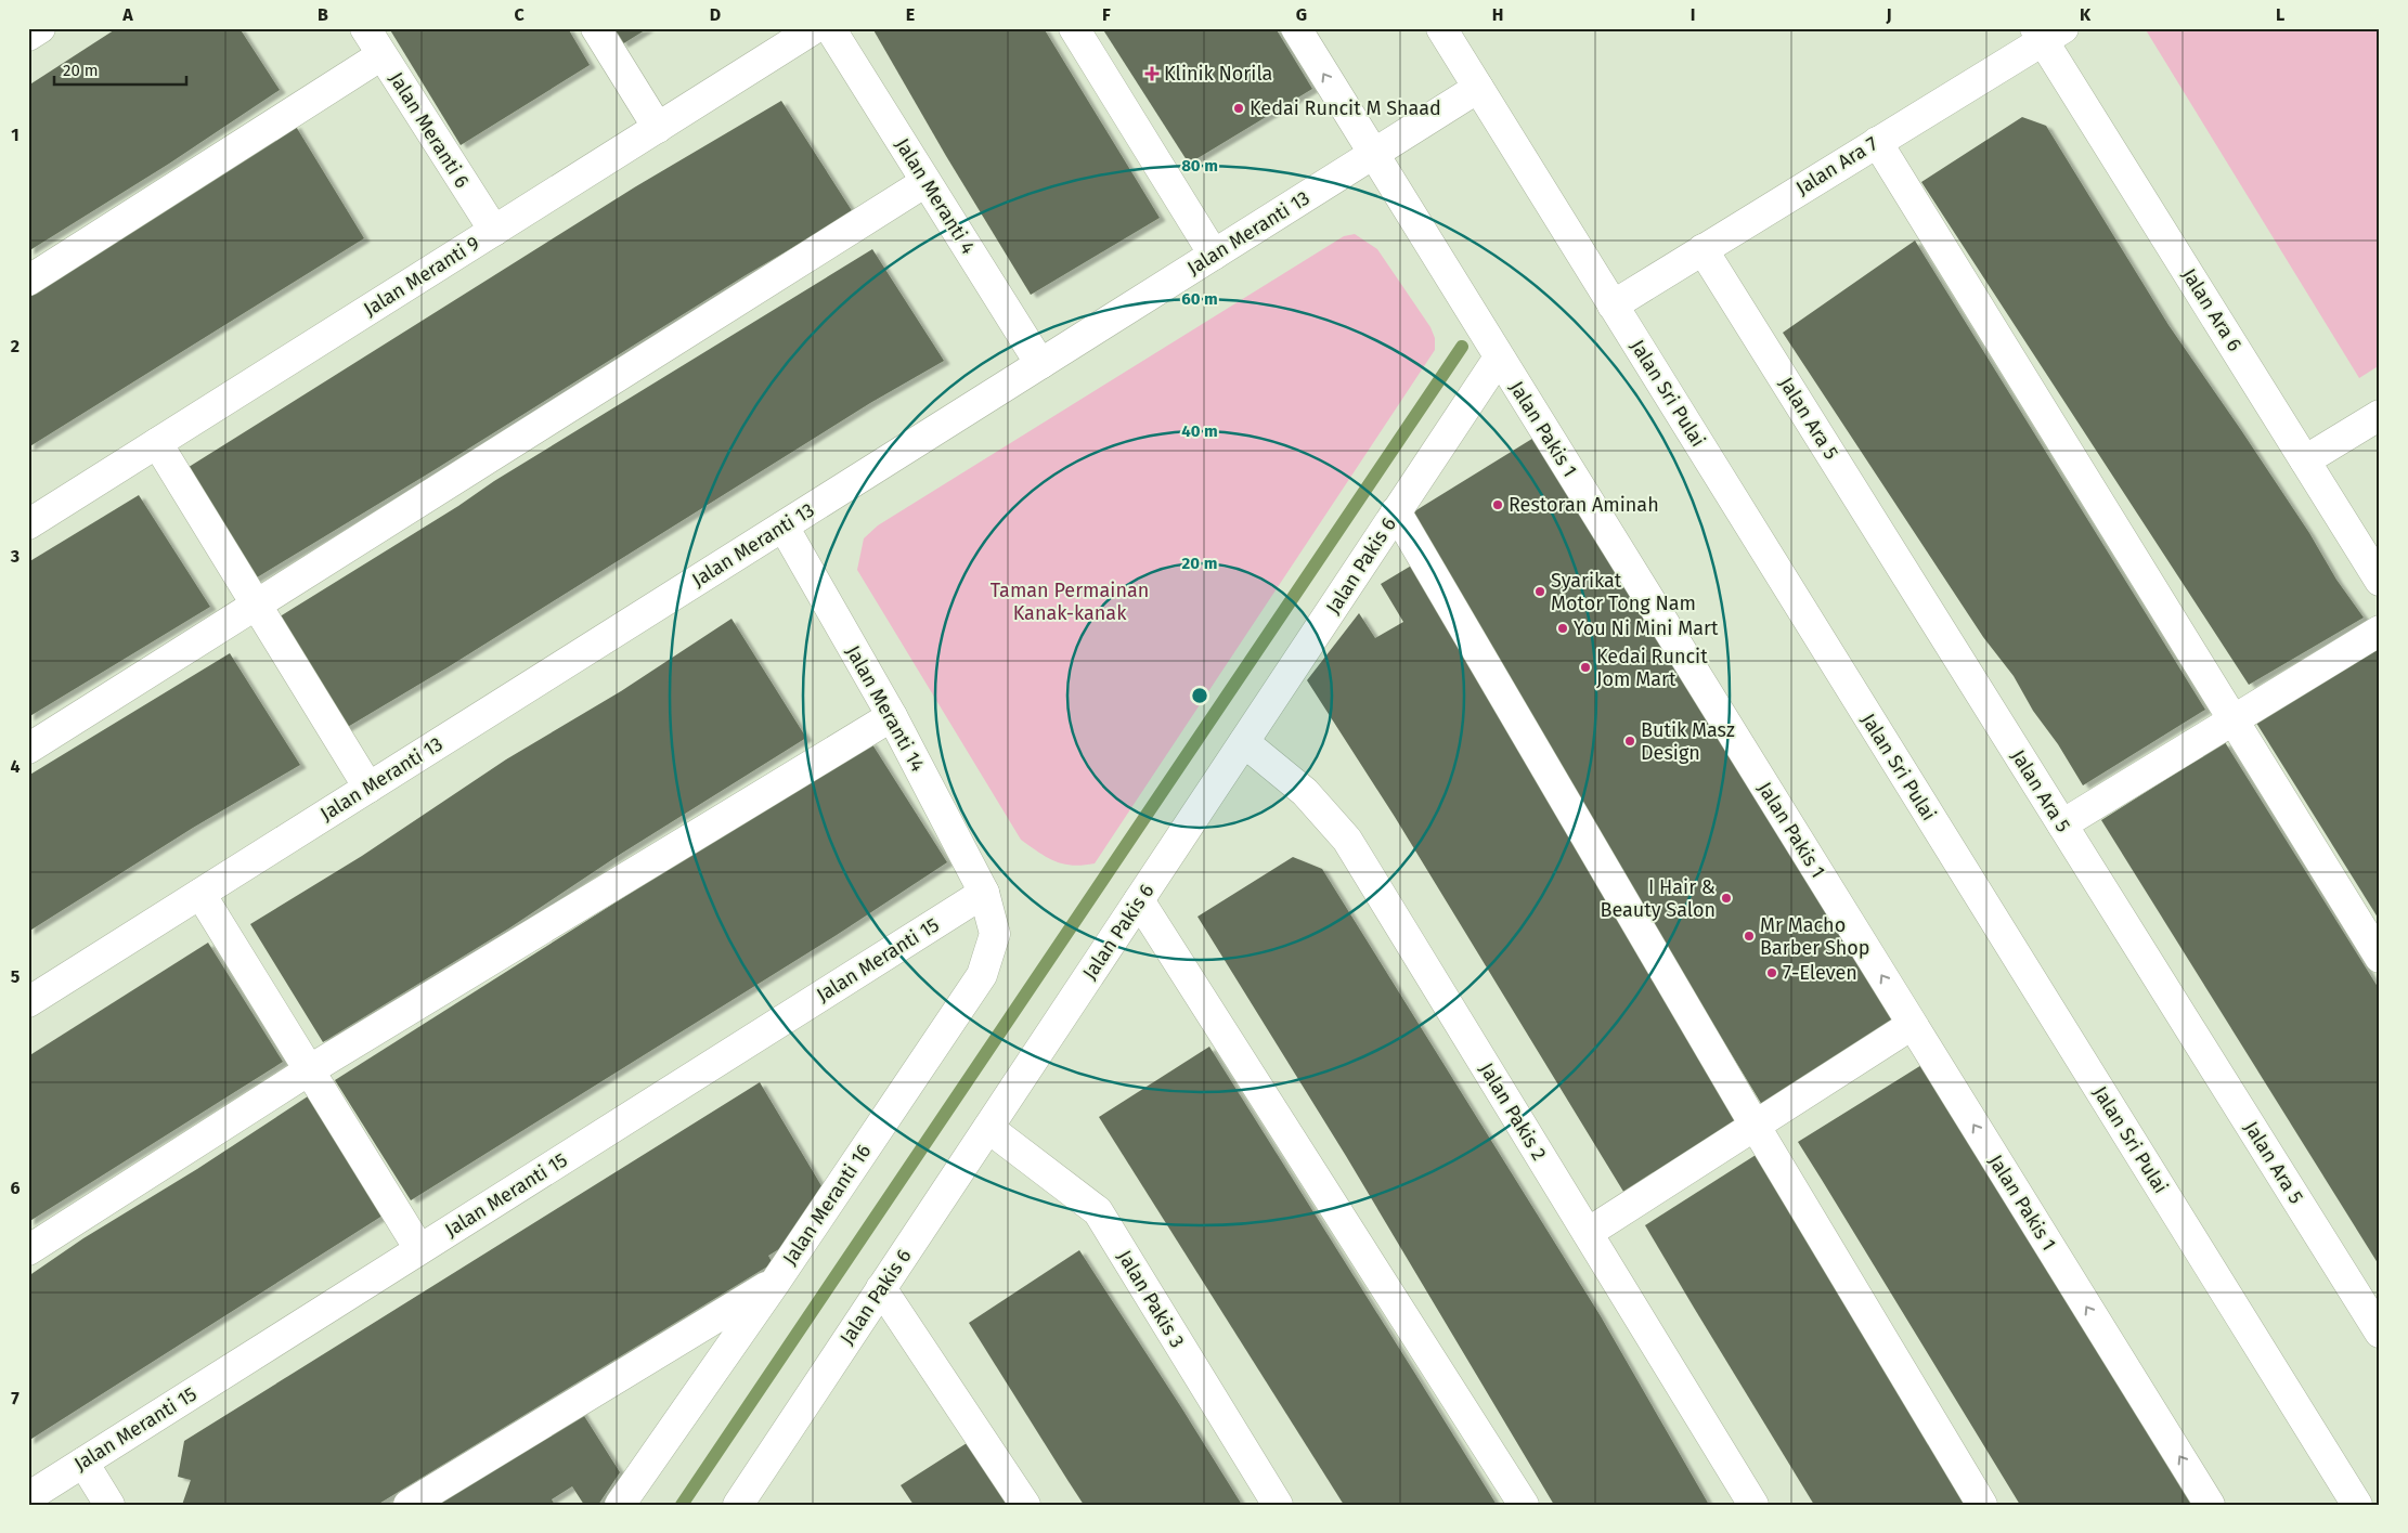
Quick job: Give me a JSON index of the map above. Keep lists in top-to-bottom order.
{
  "streets": {
    "street": [
      "Jalan Meranti 6",
      "Jalan Ara 7",
      "Jalan Meranti 4",
      "Jalan Meranti 13",
      "Jalan Meranti 9",
      "Jalan Ara 6",
      "Jalan Sri Pulai",
      "Jalan Ara 5",
      "Jalan Pakis 1",
      "Jalan Pakis 6",
      "Jalan Meranti 14",
      "Jalan Meranti 15",
      "Jalan Pakis 2",
      "Jalan Meranti 16",
      "Jalan Pakis 3"
    ]
  },
  "crossings": [
    ["Jalan Meranti 6", "Jalan Meranti 9"],
    ["Jalan Ara 7", "Jalan Ara 6"],
    ["Jalan Ara 7", "Jalan Sri Pulai"],
    ["Jalan Ara 7", "Jalan Ara 5"],
    ["Jalan Meranti 4", "Jalan Meranti 13"],
    ["Jalan Meranti 13", "Jalan Sri Pulai"],
    ["Jalan Meranti 13", "Jalan Pakis 1"],
    ["Jalan Meranti 13", "Jalan Meranti 14"],
    ["Jalan Pakis 1", "Jalan Pakis 6"],
    ["Jalan Pakis 6", "Jalan Pakis 2"],
    ["Jalan Pakis 6", "Jalan Pakis 3"],
    ["Jalan Meranti 14", "Jalan Meranti 15"],
    ["Jalan Meranti 14", "Jalan Meranti 16"],
    ["Jalan Meranti 15", "Jalan Meranti 16"]
  ],
  "parks": ["Taman Permainan Kanak-kanak"],
  "places": {
    "health": ["Klinik Norila"],
    "other": [
      "Kedai Runcit M Shaad",
      "Restoran Aminah",
      "Syarikat Motor Tong Nam",
      "You Ni Mini Mart",
      "Kedai Runcit Jom Mart",
      "Butik Masz Design",
      "I Hair & Beauty Salon",
      "Mr Macho Barber Shop",
      "7-Eleven"
    ]
  },
  "scale_bar": "20 m",
  "grid": {
    "columns": [
      "A",
      "B",
      "C",
      "D",
      "E",
      "F",
      "G",
      "H",
      "I",
      "J",
      "K",
      "L"
    ],
    "rows": [
      "1",
      "2",
      "3",
      "4",
      "5",
      "6",
      "7"
    ]
  },
  "rings": [
    "80 m",
    "60 m",
    "40 m",
    "20 m"
  ]
}
